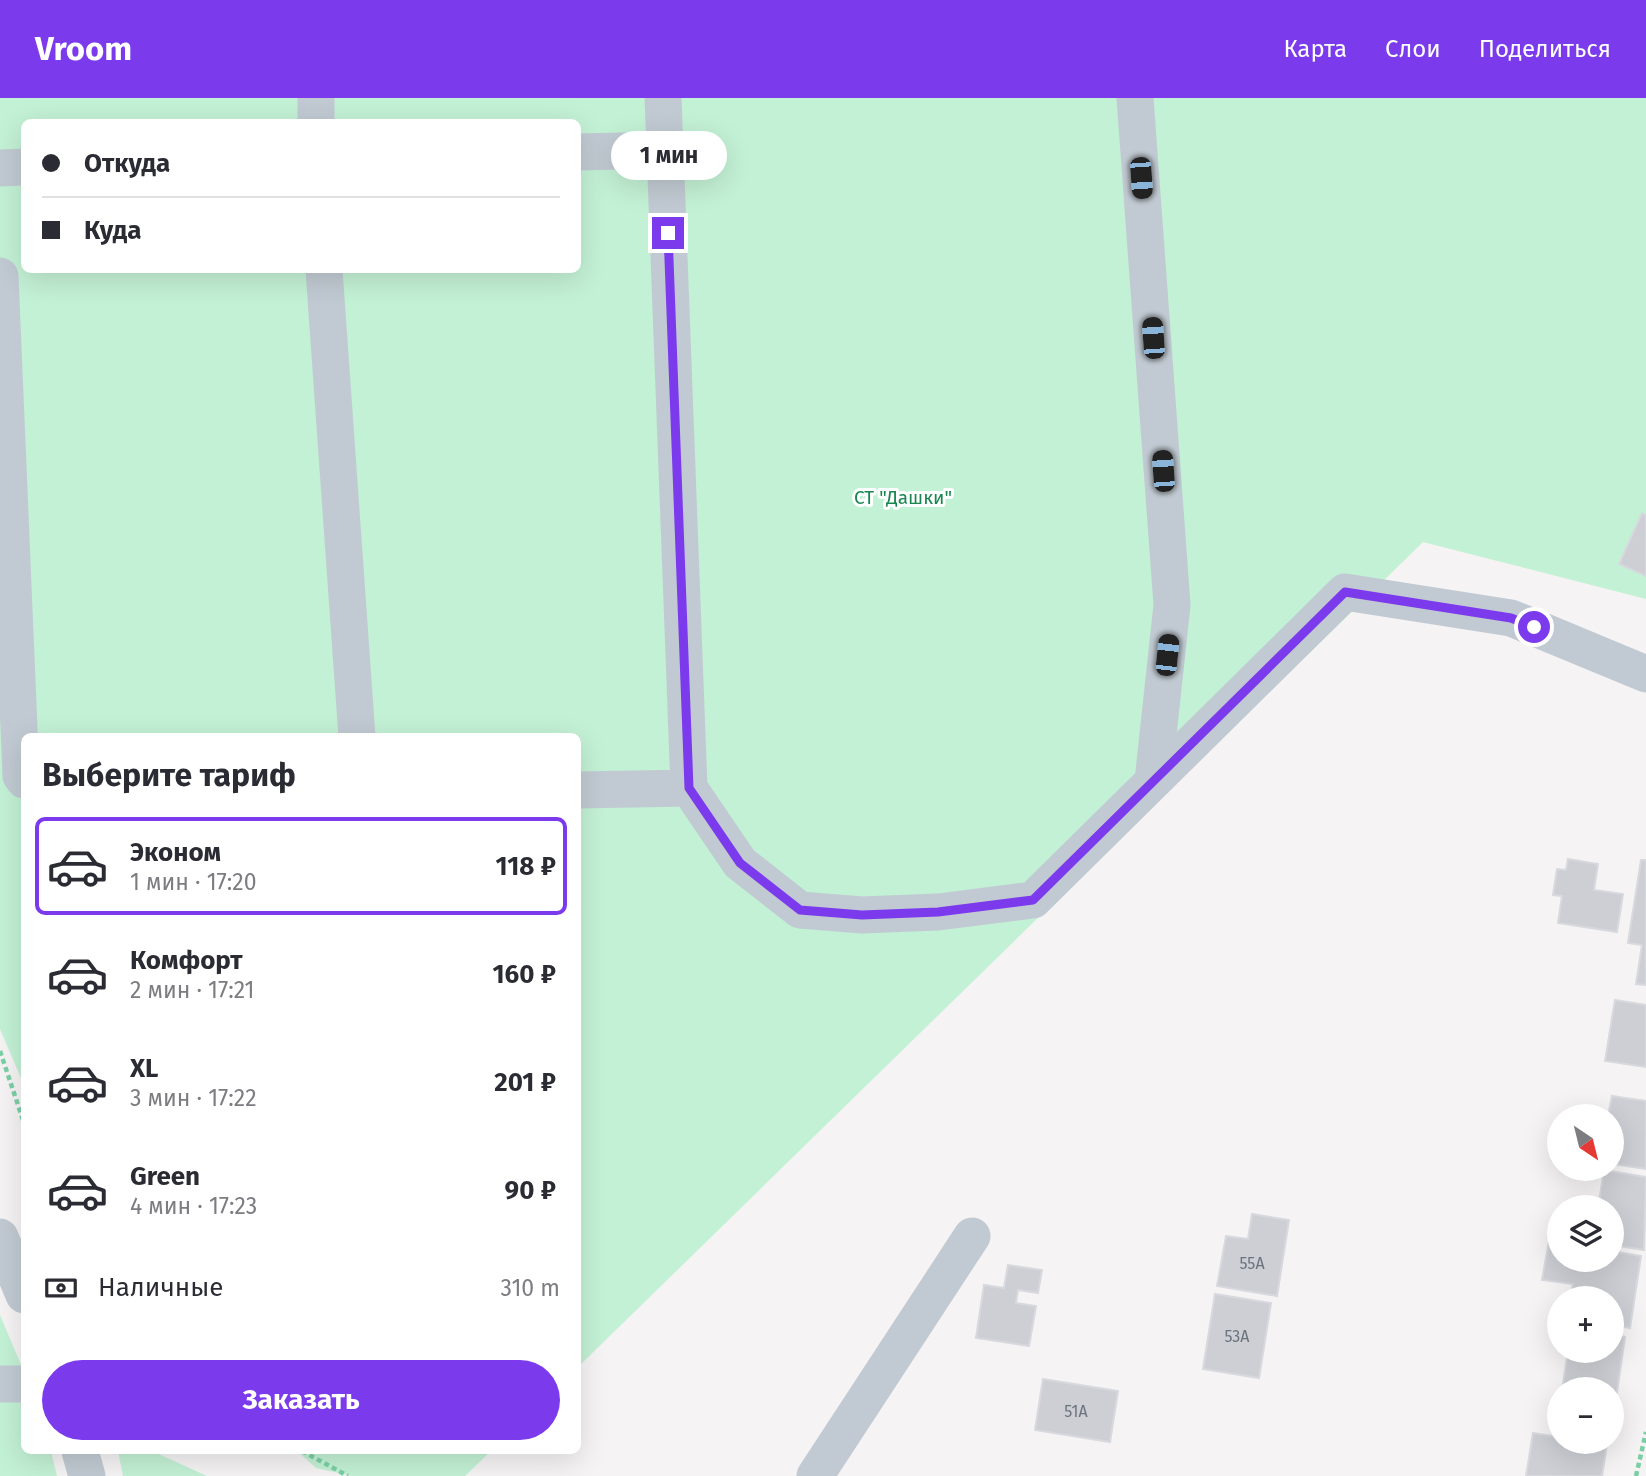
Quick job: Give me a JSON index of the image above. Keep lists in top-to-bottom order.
{
  "parks": ["СТ \"Дашки\""],
  "house_numbers": ["55А", "53А", "51А"],
  "north": "bottom right",
  "page": {
    "header": "Vroom",
    "nav": ["Карта", "Слои", "Поделиться"],
    "banner": ["Откуда", "Куда"],
    "bubble": "1 мин",
    "heading": "Выберите тариф",
    "list": [
      {
        "name": "Эконом",
        "note": "1 мин · 17:20",
        "value": "118 ₽"
      },
      {
        "name": "Комфорт",
        "note": "2 мин · 17:21",
        "value": "160 ₽"
      },
      {
        "name": "XL",
        "note": "3 мин · 17:22",
        "value": "201 ₽"
      },
      {
        "name": "Green",
        "note": "4 мин · 17:23",
        "value": "90 ₽"
      }
    ],
    "map_buttons": ["+", "−"],
    "pay": ["Наличные", "310 m"],
    "buttons": "Заказать"
  }
}
